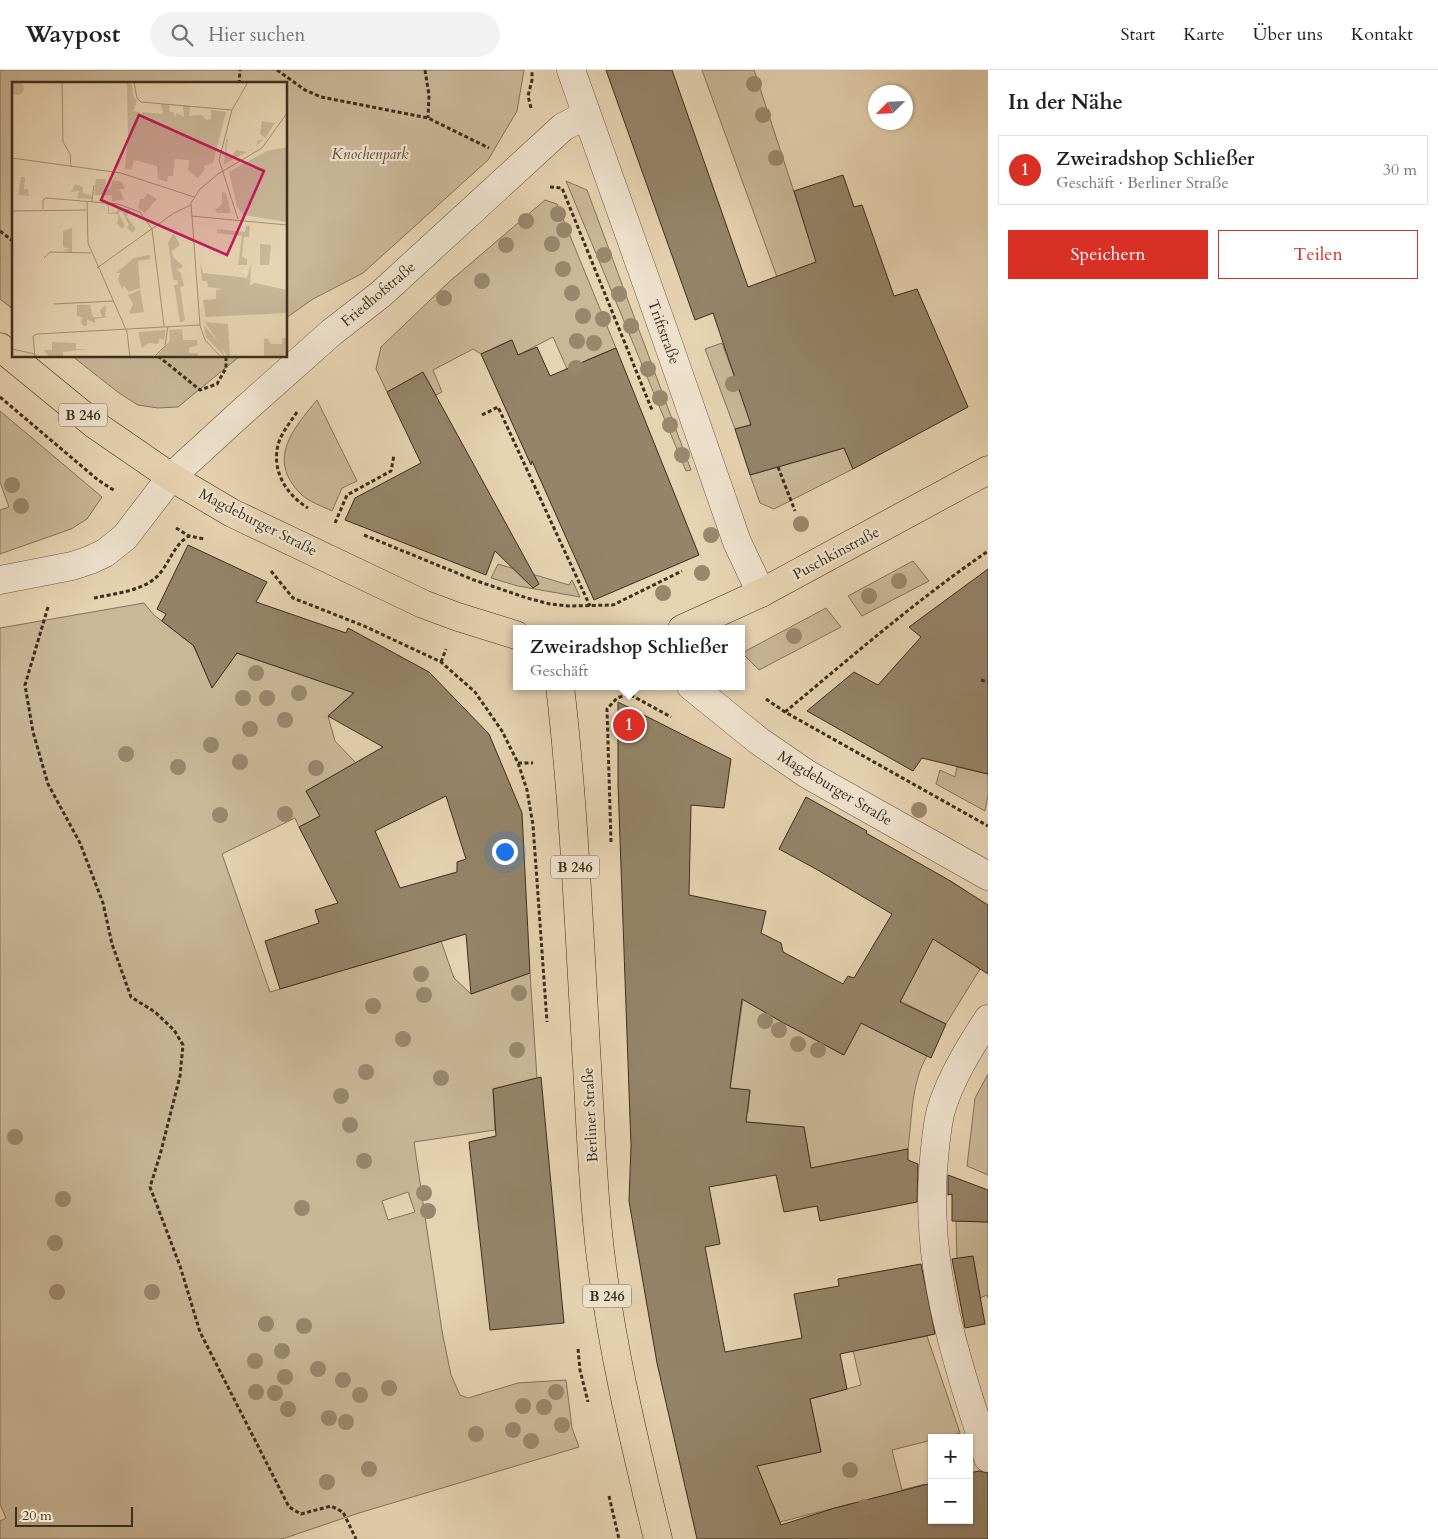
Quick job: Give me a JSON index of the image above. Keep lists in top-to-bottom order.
{
  "streets": {
    "main road": [
      "B 246",
      "Magdeburger Straße",
      "Puschkinstraße",
      "Berliner Straße"
    ],
    "street": ["Friedhofstraße", "Triftstraße"]
  },
  "crossings": [
    ["Friedhofstraße", "Triftstraße"],
    ["Friedhofstraße", "Magdeburger Straße"],
    ["Triftstraße", "Puschkinstraße"]
  ],
  "parks": ["Knochenpark"],
  "scale_bar": "20 m",
  "north": "bottom left",
  "page": {
    "header": "Waypost",
    "search": "Hier suchen",
    "nav": [
      "Start",
      "Karte",
      "Über uns",
      "Kontakt"
    ],
    "heading": "In der Nähe",
    "list": [
      {
        "mark": "1",
        "name": "Zweiradshop Schließer",
        "note": "Geschäft · Berliner Straße",
        "value": "30 m"
      }
    ],
    "buttons": ["Speichern", "Teilen"],
    "popup": ["Zweiradshop Schließer", "Geschäft"],
    "pins": "1",
    "map_buttons": ["+", "−"],
    "scale": "20 m"
  }
}
